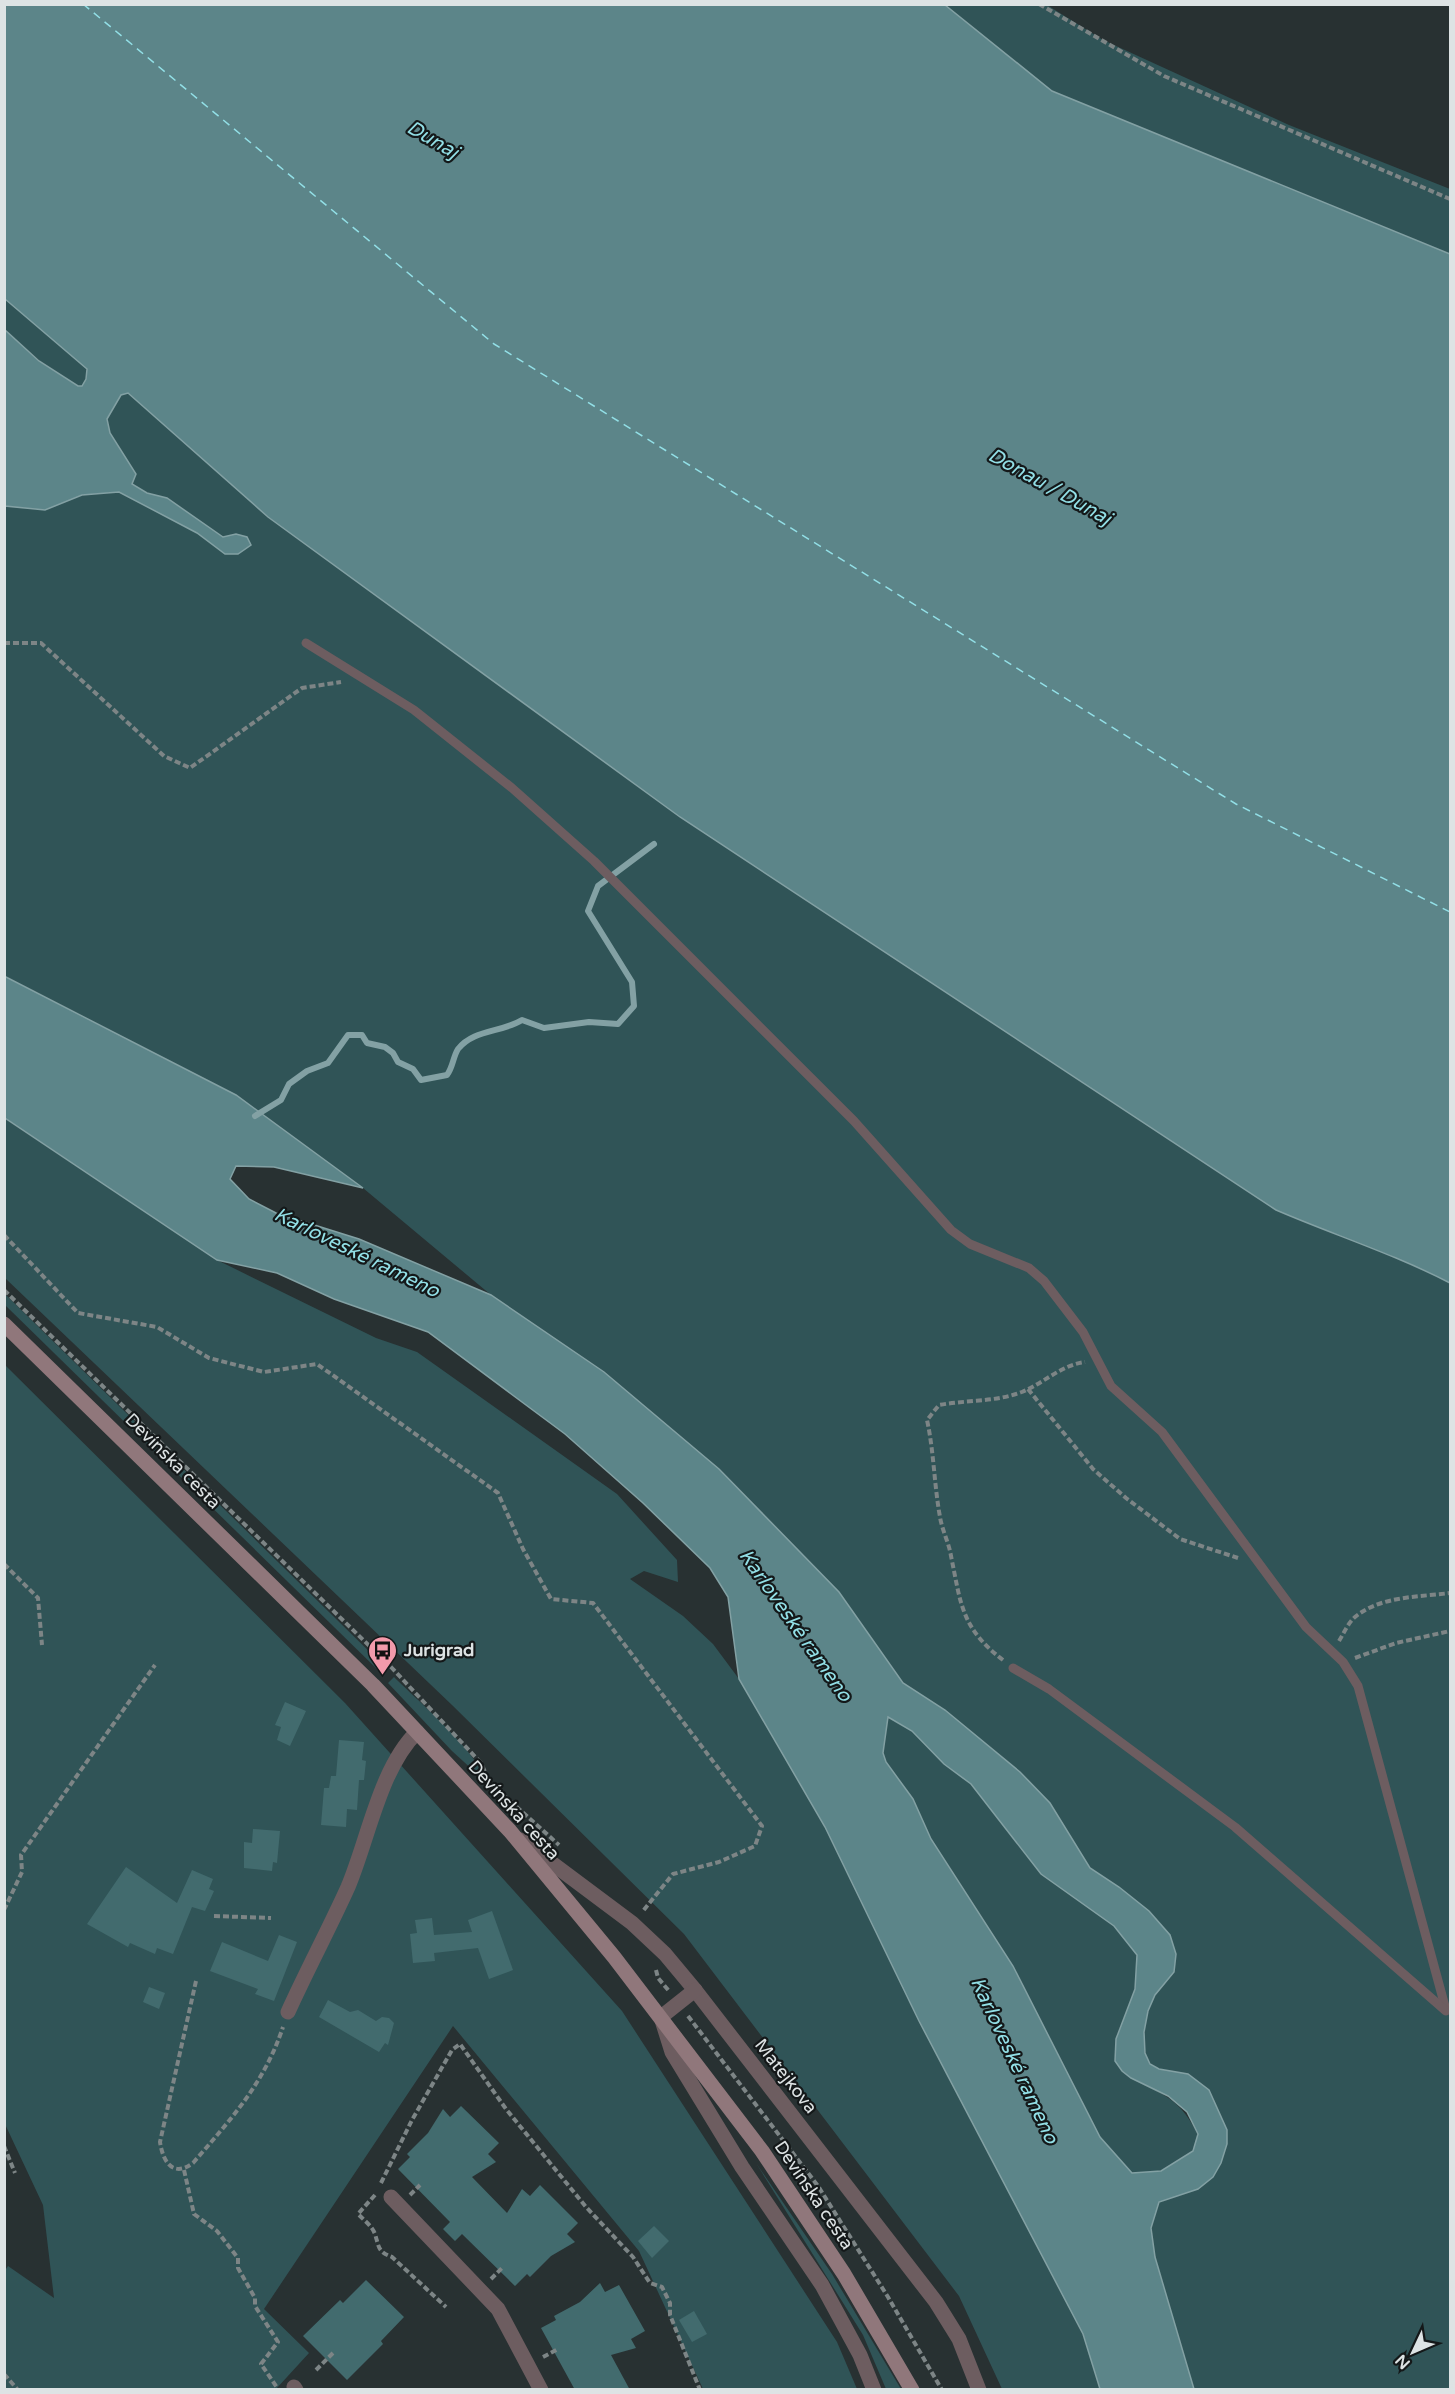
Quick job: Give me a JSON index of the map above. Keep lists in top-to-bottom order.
{
  "streets": {
    "street": ["Devínska cesta", "Matejkova"]
  },
  "crossings": [
    ["Devínska cesta", "Matejkova"]
  ],
  "water": ["Dunaj", "Donau / Dunaj", "Karloveské rameno"],
  "places": {
    "bus stop": ["Jurigrad"]
  },
  "north": "bottom left"
}
